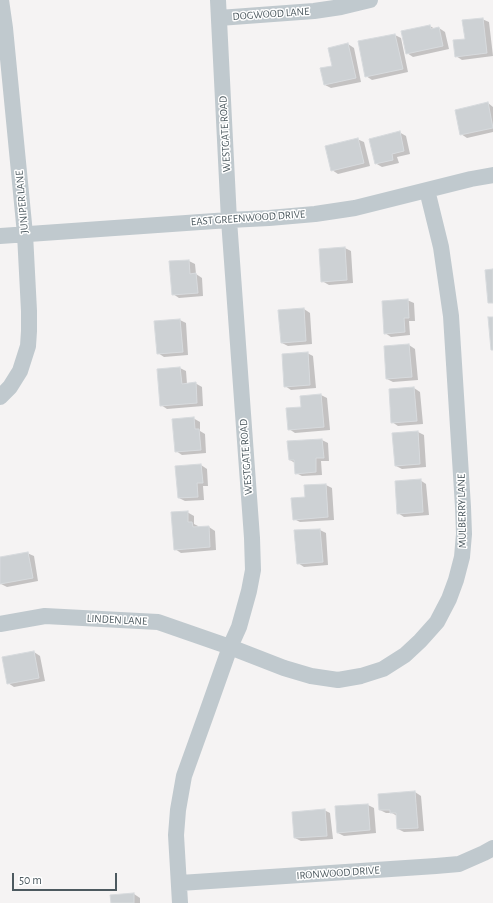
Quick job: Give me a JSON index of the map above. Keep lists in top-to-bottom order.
{
  "streets": {
    "street": [
      "DOGWOOD LANE",
      "WESTGATE ROAD",
      "JUNIPER LANE",
      "EAST GREENWOOD DRIVE",
      "MULBERRY LANE",
      "LINDEN LANE",
      "IRONWOOD DRIVE"
    ]
  },
  "crossings": [
    ["DOGWOOD LANE", "WESTGATE ROAD"],
    ["WESTGATE ROAD", "EAST GREENWOOD DRIVE"],
    ["WESTGATE ROAD", "MULBERRY LANE"],
    ["WESTGATE ROAD", "LINDEN LANE"],
    ["WESTGATE ROAD", "IRONWOOD DRIVE"],
    ["JUNIPER LANE", "EAST GREENWOOD DRIVE"],
    ["EAST GREENWOOD DRIVE", "MULBERRY LANE"],
    ["MULBERRY LANE", "LINDEN LANE"]
  ],
  "scale_bar": "50 m"
}
